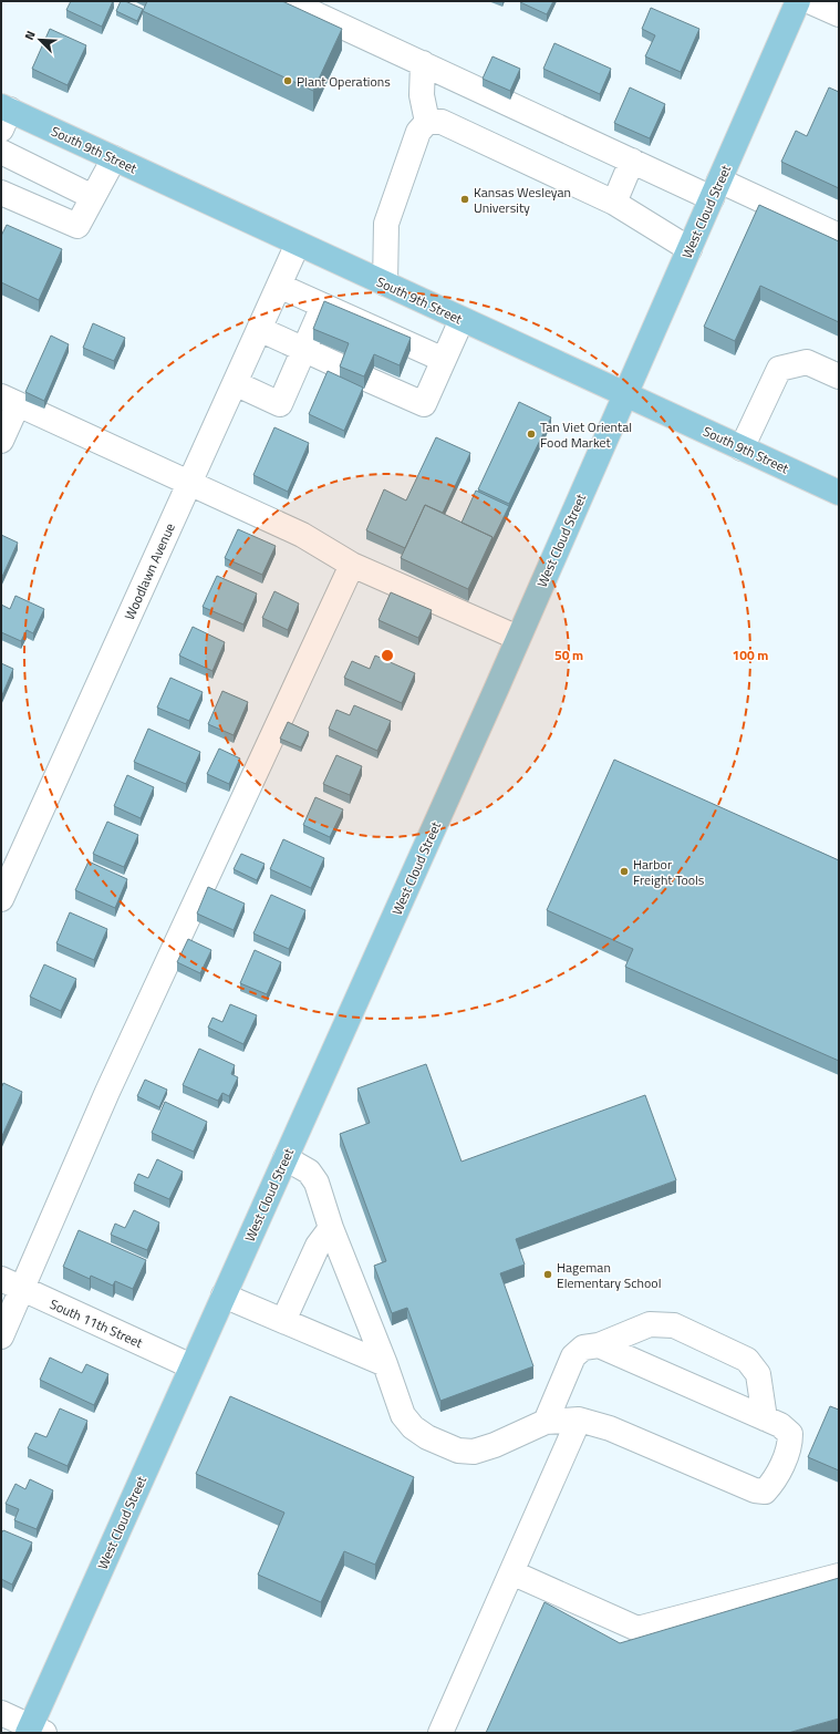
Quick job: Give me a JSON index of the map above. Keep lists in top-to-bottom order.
{
  "streets": {
    "main road": ["South 9th Street", "West Cloud Street"],
    "street": ["Woodlawn Avenue", "South 11th Street"]
  },
  "crossings": [
    ["South 9th Street", "West Cloud Street"],
    ["South 9th Street", "Woodlawn Avenue"],
    ["West Cloud Street", "South 11th Street"]
  ],
  "places": [
    "Plant Operations",
    "Kansas Wesleyan University",
    "Tan Viet Oriental Food Market",
    "Harbor Freight Tools",
    "Hageman Elementary School"
  ],
  "north": "top left",
  "rings": ["50 m", "100 m"]
}
